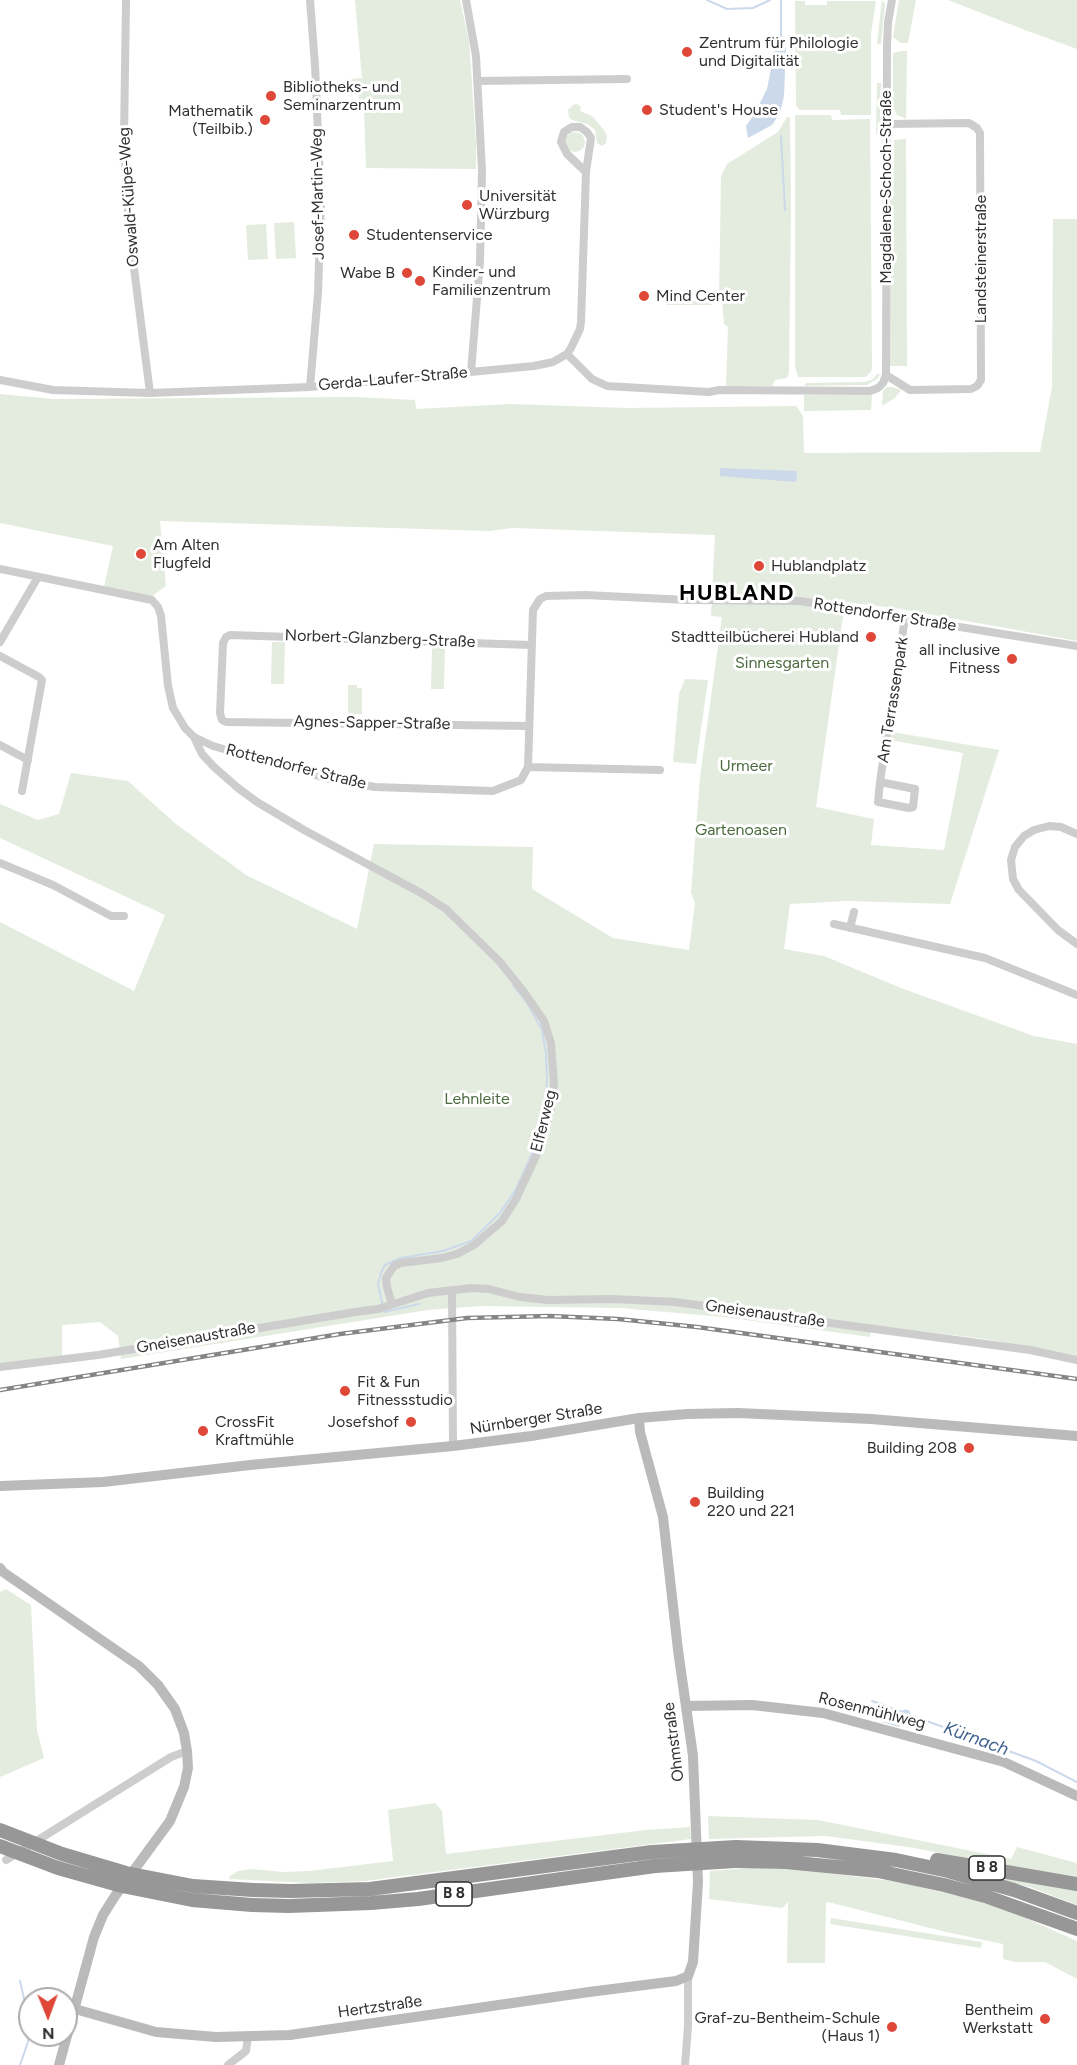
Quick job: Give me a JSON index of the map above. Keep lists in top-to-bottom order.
{
  "streets": {
    "highway": ["B 8"],
    "street": [
      "Magdalene-Schoch-Straße",
      "Josef-Martin-Weg",
      "Oswald-Külpe-Weg",
      "Landsteinerstraße",
      "Gerda-Laufer-Straße",
      "Rottendorfer Straße",
      "Norbert-Glanzberg-Straße",
      "Am Terrassenpark",
      "Agnes-Sapper-Straße",
      "Elferweg",
      "Gneisenaustraße",
      "Nürnberger Straße",
      "Rosenmühlweg",
      "Ohmstraße",
      "Hertzstraße"
    ]
  },
  "crossings": [
    ["Magdalene-Schoch-Straße", "Landsteinerstraße"],
    ["Josef-Martin-Weg", "Gerda-Laufer-Straße"],
    ["Oswald-Külpe-Weg", "Gerda-Laufer-Straße"],
    ["Rottendorfer Straße", "Norbert-Glanzberg-Straße"],
    ["Rottendorfer Straße", "Am Terrassenpark"],
    ["Rottendorfer Straße", "Elferweg"],
    ["Norbert-Glanzberg-Straße", "Agnes-Sapper-Straße"],
    ["Elferweg", "Gneisenaustraße"],
    ["Nürnberger Straße", "Ohmstraße"],
    ["Rosenmühlweg", "Ohmstraße"],
    ["Ohmstraße", "Hertzstraße"]
  ],
  "districts": ["HUBLAND"],
  "water": ["Kürnach"],
  "parks": [
    "Sinnesgarten",
    "Urmeer",
    "Gartenoasen",
    "Lehnleite"
  ],
  "places": [
    "Zentrum für Philologie und Digitalität",
    "Bibliotheks- und Seminarzentrum",
    "Student's House",
    "Mathematik (Teilbib.)",
    "Universität Würzburg",
    "Studentenservice",
    "Wabe B",
    "Kinder- und Familienzentrum",
    "Mind Center",
    "Am Alten Flugfeld",
    "Hublandplatz",
    "Stadtteilbücherei Hubland",
    "all inclusive Fitness",
    "Fit & Fun Fitnessstudio",
    "Josefshof",
    "CrossFit Kraftmühle",
    "Building 208",
    "Building 220 und 221",
    "Bentheim Werkstatt",
    "Graf-zu-Bentheim-Schule (Haus 1)"
  ],
  "north": "bottom"
}
